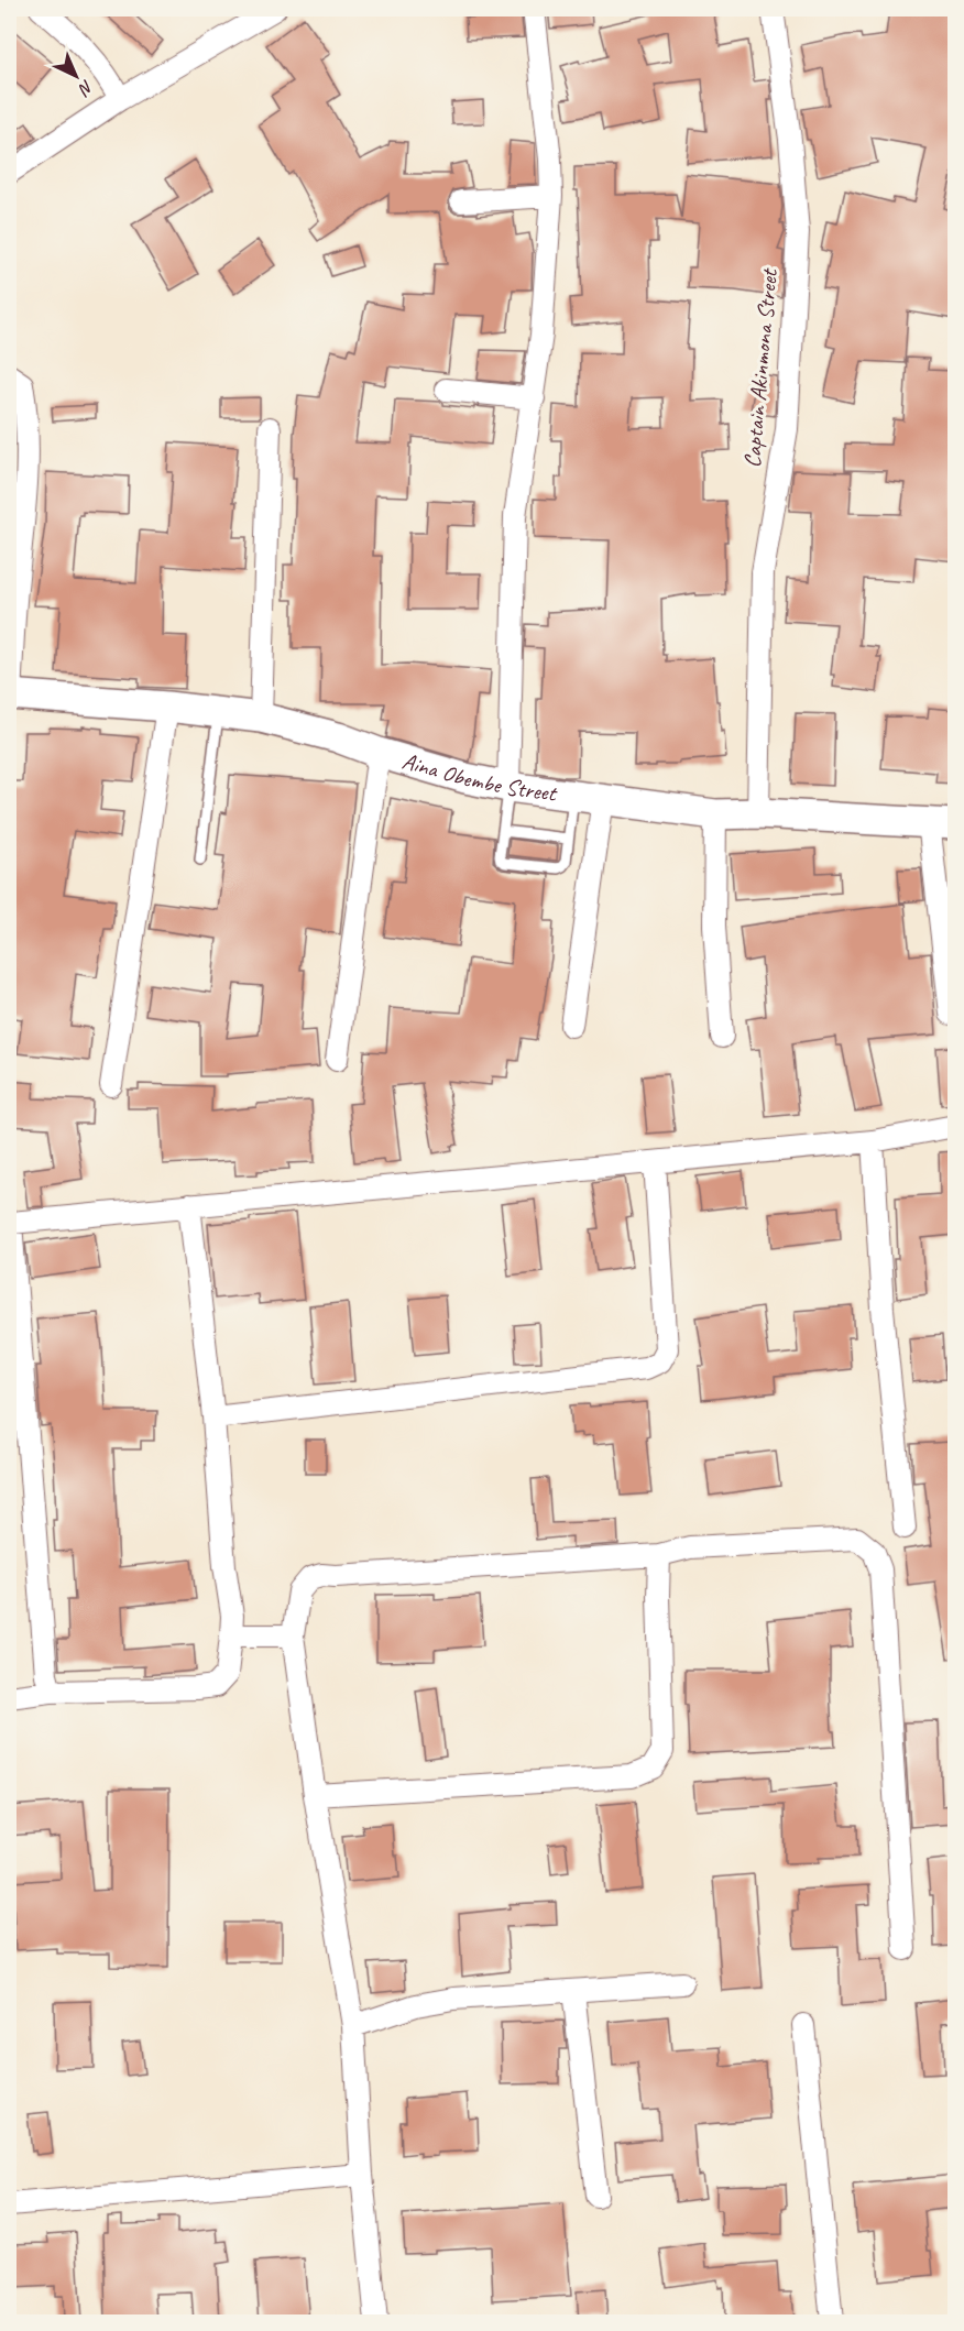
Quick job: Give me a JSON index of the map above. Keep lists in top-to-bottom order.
{
  "streets": {
    "street": ["Captain Akinmona Street", "Aina Obembe Street"]
  },
  "crossings": [
    ["Captain Akinmona Street", "Aina Obembe Street"]
  ],
  "north": "bottom right"
}
